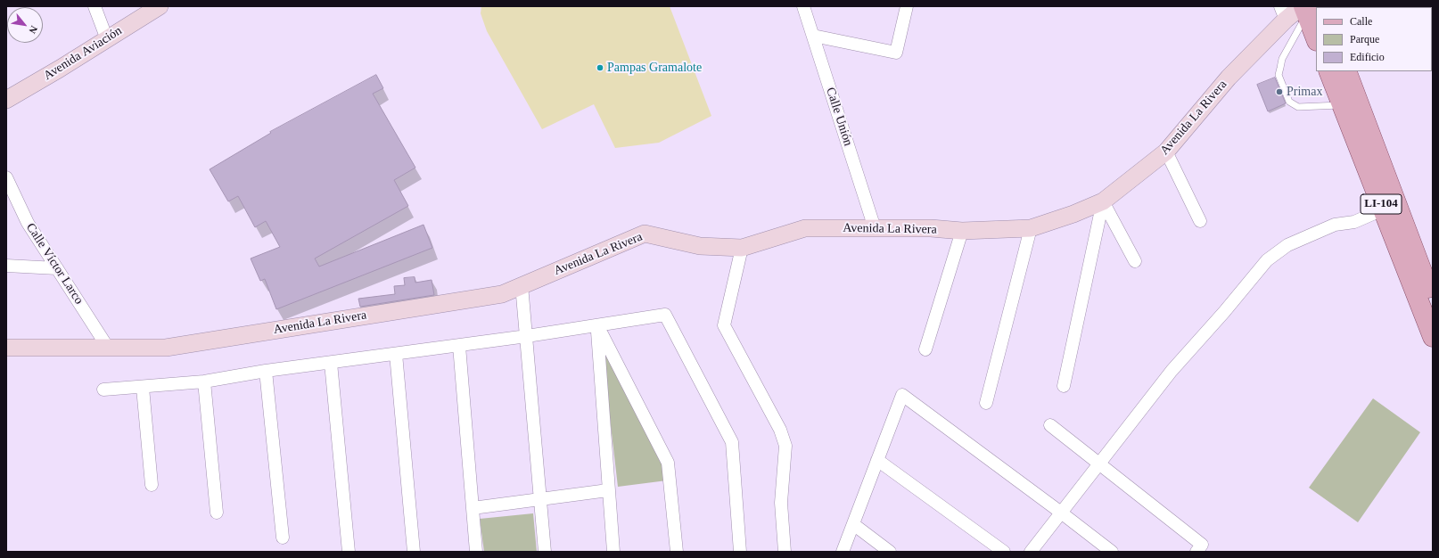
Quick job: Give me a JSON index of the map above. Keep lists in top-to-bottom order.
{
  "streets": {
    "main road": ["LI-104"],
    "street": [
      "Avenida Aviación",
      "Calle Unión",
      "Avenida La Rivera",
      "Calle Víctor Larco"
    ]
  },
  "crossings": [
    ["Calle Unión", "Avenida La Rivera"],
    ["Avenida La Rivera", "Calle Víctor Larco"]
  ],
  "places": ["Pampas Gramalote", "Primax"],
  "legend": ["Calle", "Parque", "Edificio"],
  "north": "bottom right"
}
